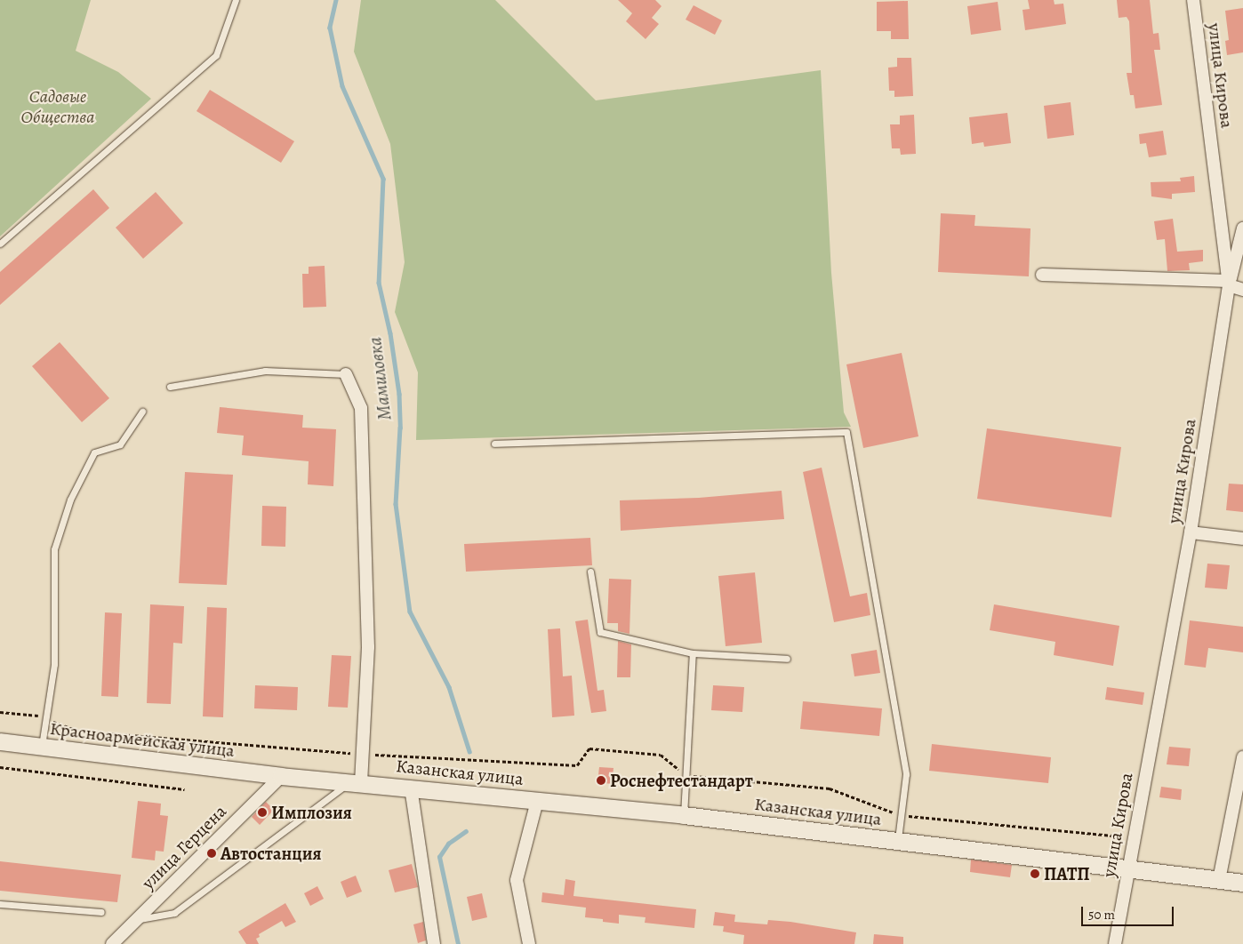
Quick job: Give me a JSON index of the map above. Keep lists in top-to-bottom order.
{
  "streets": {
    "street": [
      "улица Кирова",
      "Красноармейская улица",
      "Казанская улица",
      "улица Герцена"
    ]
  },
  "crossings": [
    ["улица Кирова", "Казанская улица"],
    ["Красноармейская улица", "Казанская улица"],
    ["Красноармейская улица", "улица Герцена"],
    ["Казанская улица", "улица Герцена"]
  ],
  "water": ["Мамиловка"],
  "parks": ["Садовые Общества"],
  "places": [
    "Роснефтестандарт",
    "Имплозия",
    "Автостанция",
    "ПАТП"
  ],
  "scale_bar": "50 m"
}
